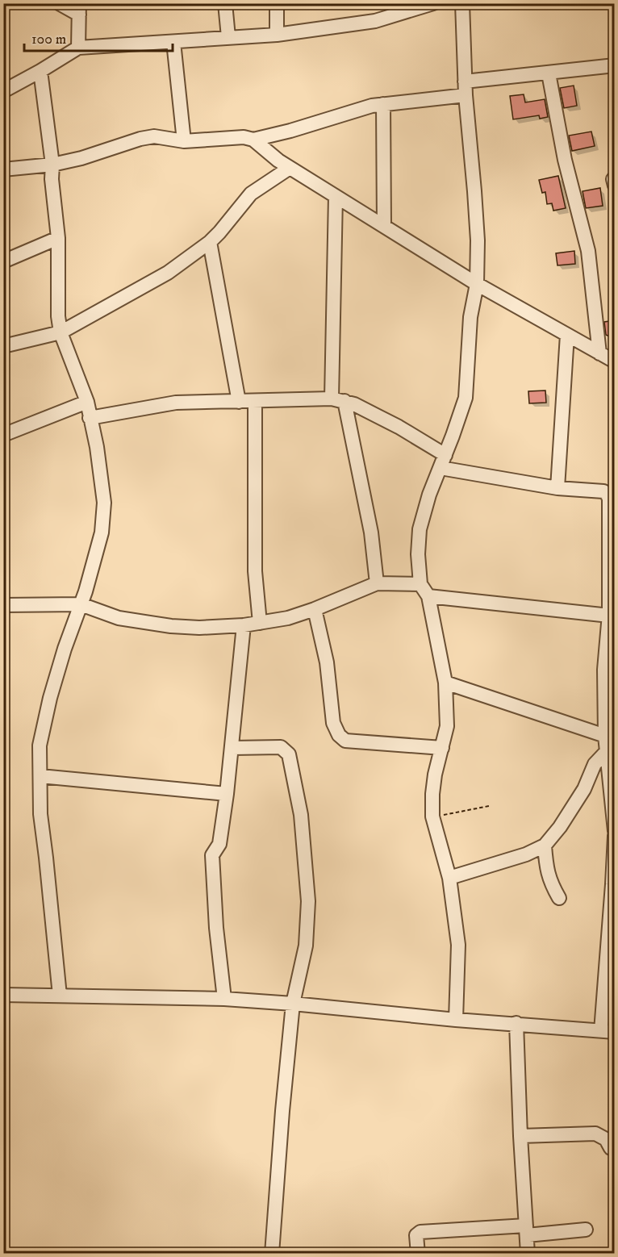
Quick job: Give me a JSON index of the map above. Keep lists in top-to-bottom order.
{
  "scale_bar": "100 m"
}
